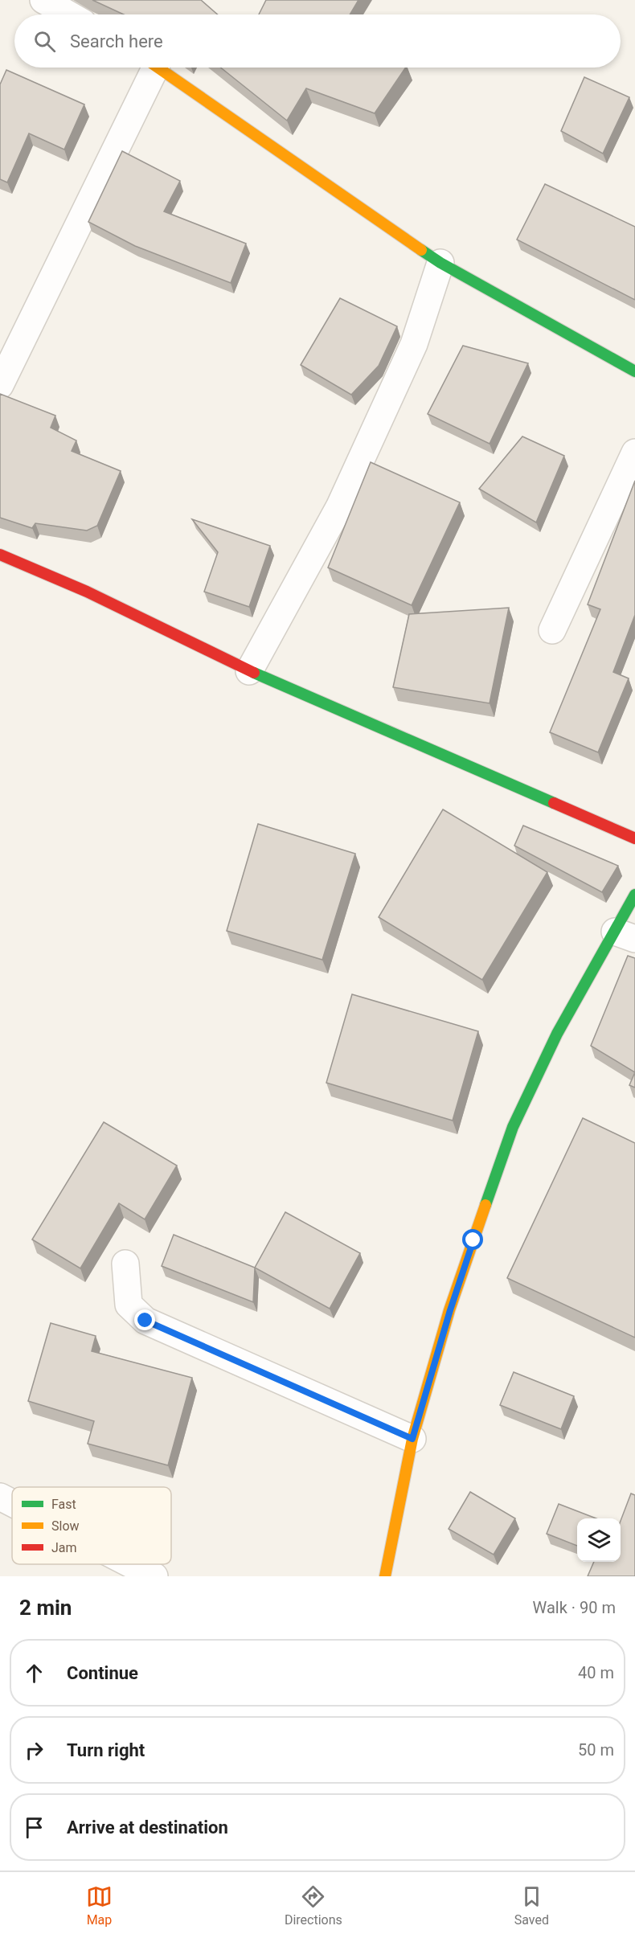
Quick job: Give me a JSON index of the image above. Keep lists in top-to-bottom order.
{
  "legend": ["Fast", "Slow", "Jam"],
  "page": {
    "search": "Search here",
    "heading": ["2 min", "Walk · 90 m"],
    "list": [
      ["Continue", "40 m"],
      ["Turn right", "50 m"],
      "Arrive at destination"
    ],
    "nav": ["Map", "Directions", "Saved"]
  }
}
